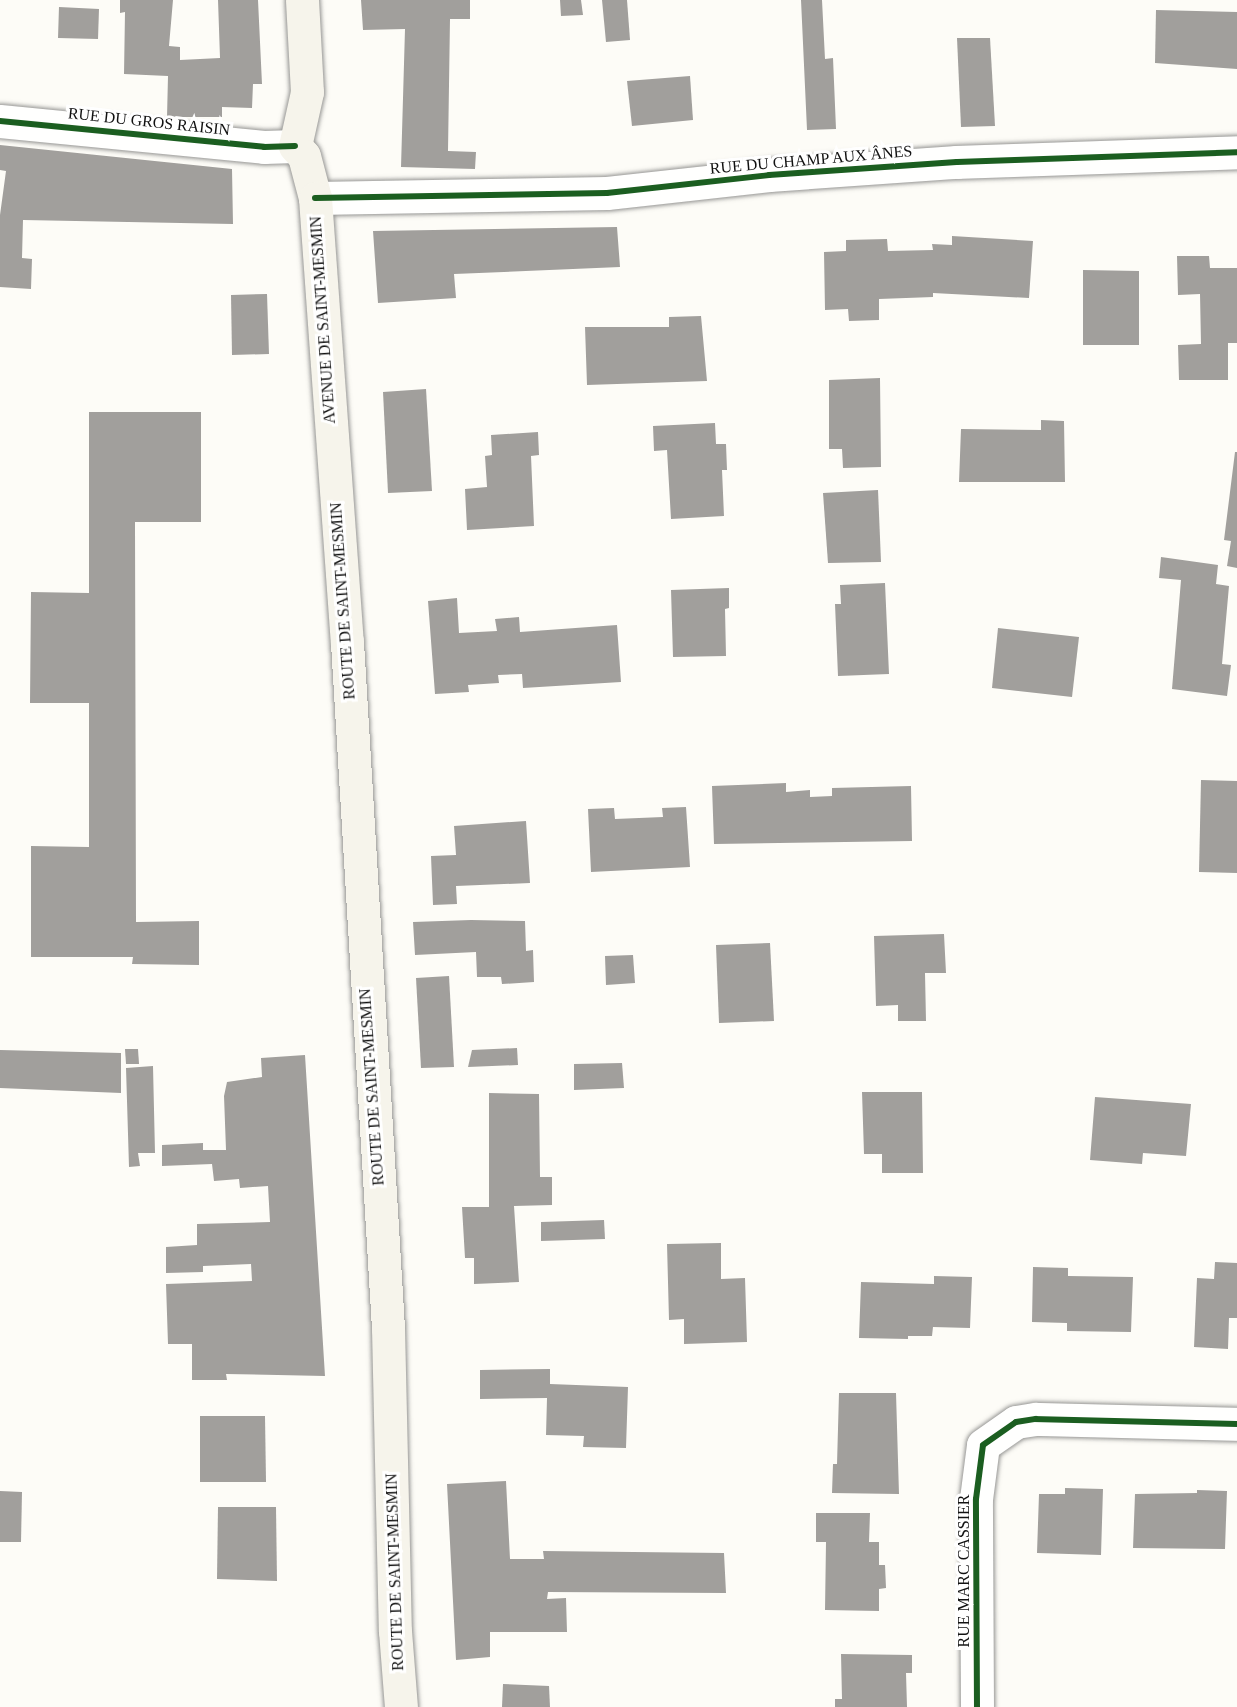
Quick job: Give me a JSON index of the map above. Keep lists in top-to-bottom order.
{
  "streets": {
    "main road": ["AVENUE DE SAINT-MESMIN", "ROUTE DE SAINT-MESMIN"],
    "street": ["RUE DU GROS RAISIN", "RUE DU CHAMP AUX ÂNES", "RUE MARC CASSIER"]
  },
  "crossings": [
    ["RUE DU GROS RAISIN", "AVENUE DE SAINT-MESMIN"],
    ["RUE DU CHAMP AUX ÂNES", "AVENUE DE SAINT-MESMIN"],
    ["AVENUE DE SAINT-MESMIN", "ROUTE DE SAINT-MESMIN"]
  ]
}
